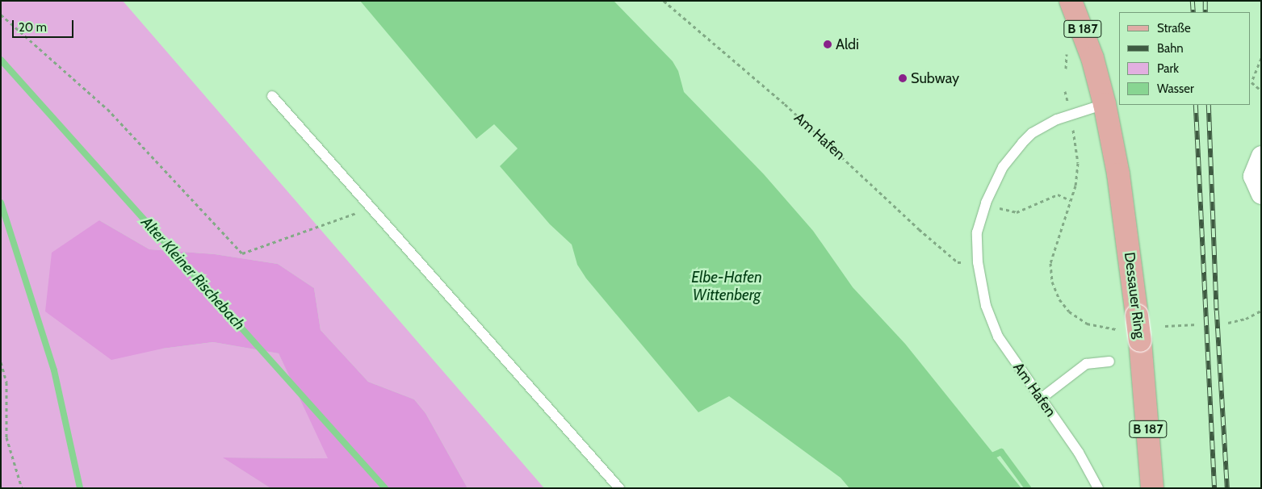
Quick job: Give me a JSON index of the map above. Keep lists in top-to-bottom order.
{
  "streets": {
    "main road": ["B 187", "Dessauer Ring"],
    "lane": ["Am Hafen"]
  },
  "crossings": [
    ["B 187", "Am Hafen"],
    ["B 187", "Dessauer Ring"],
    ["Am Hafen", "Dessauer Ring"]
  ],
  "water": ["Alter Kleiner Rischebach", "Elbe-Hafen Wittenberg"],
  "places": ["Aldi", "Subway"],
  "legend": [
    "Straße",
    "Bahn",
    "Park",
    "Wasser"
  ],
  "scale_bar": "20 m"
}
